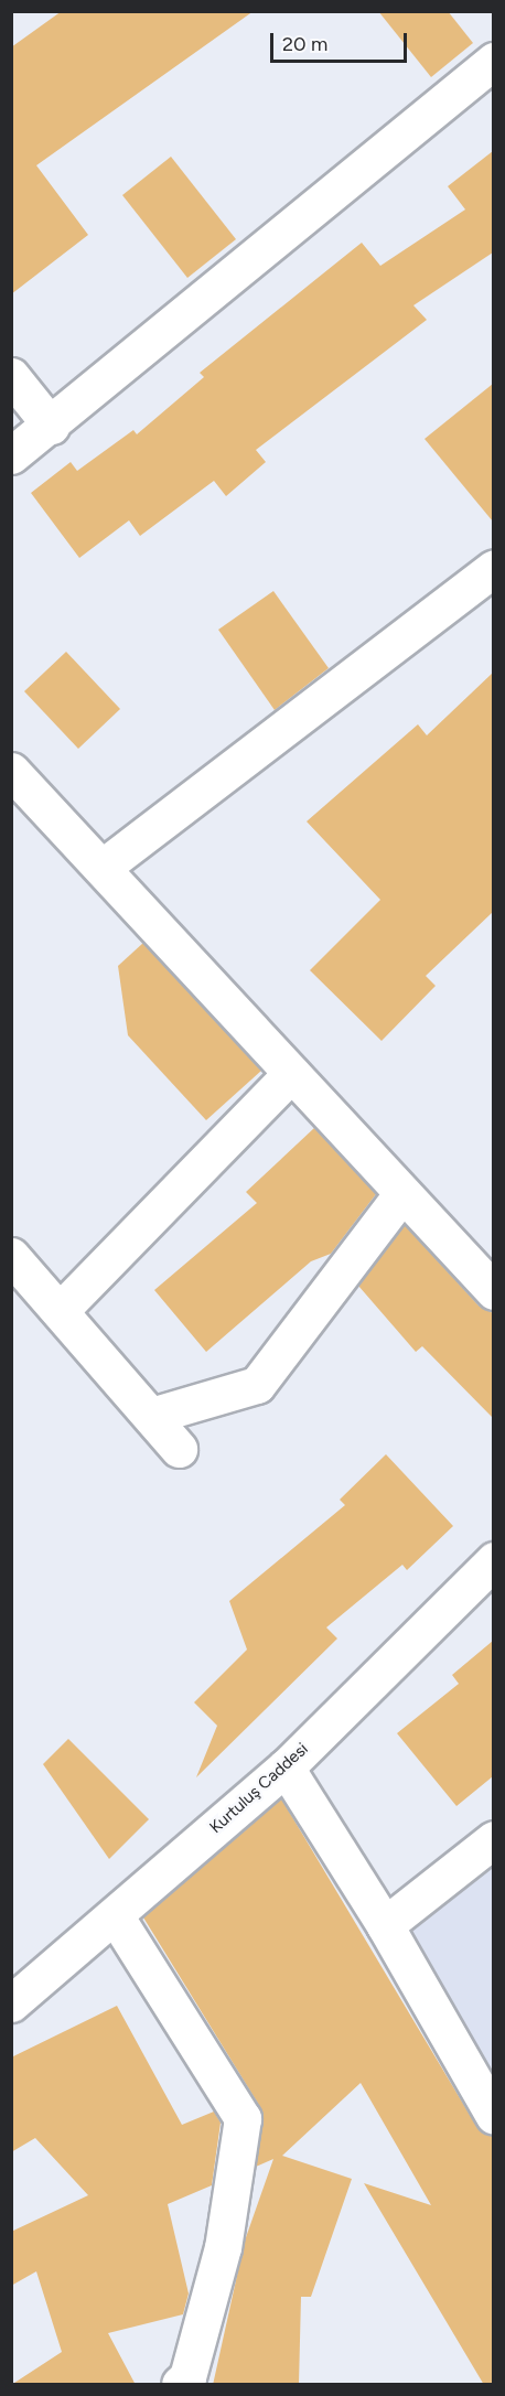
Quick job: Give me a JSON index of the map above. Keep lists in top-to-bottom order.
{
  "streets": {
    "street": ["Kurtuluş Caddesi"]
  },
  "scale_bar": "20 m"
}
